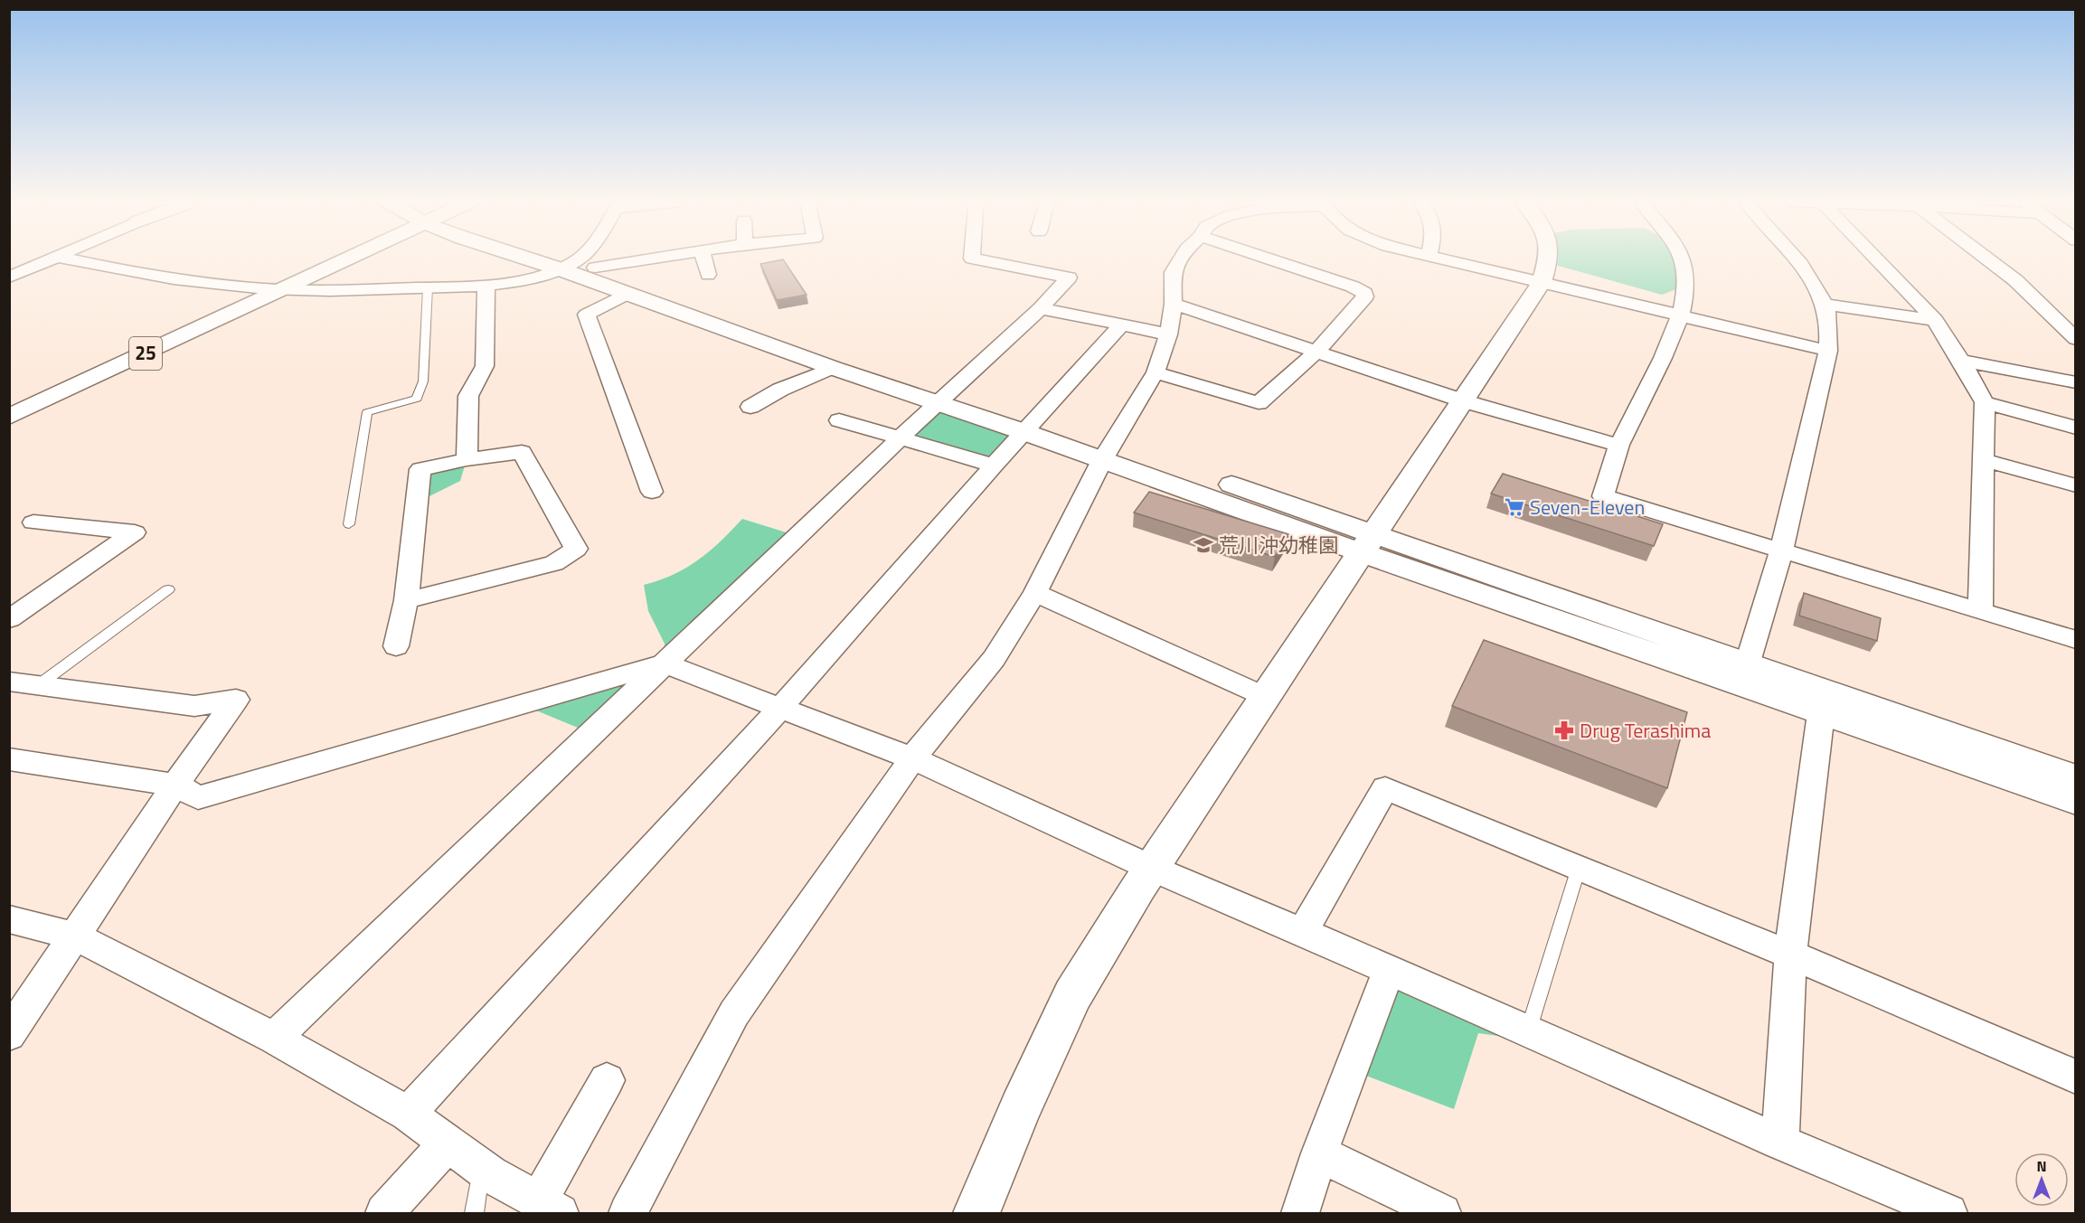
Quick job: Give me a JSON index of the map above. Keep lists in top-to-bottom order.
{
  "streets": {
    "street": ["25"]
  },
  "places": {
    "supermarket": ["Seven-Eleven"],
    "school or university": ["荒川沖幼稚園"],
    "pharmacy": ["Drug Terashima"]
  },
  "north": "top"
}
